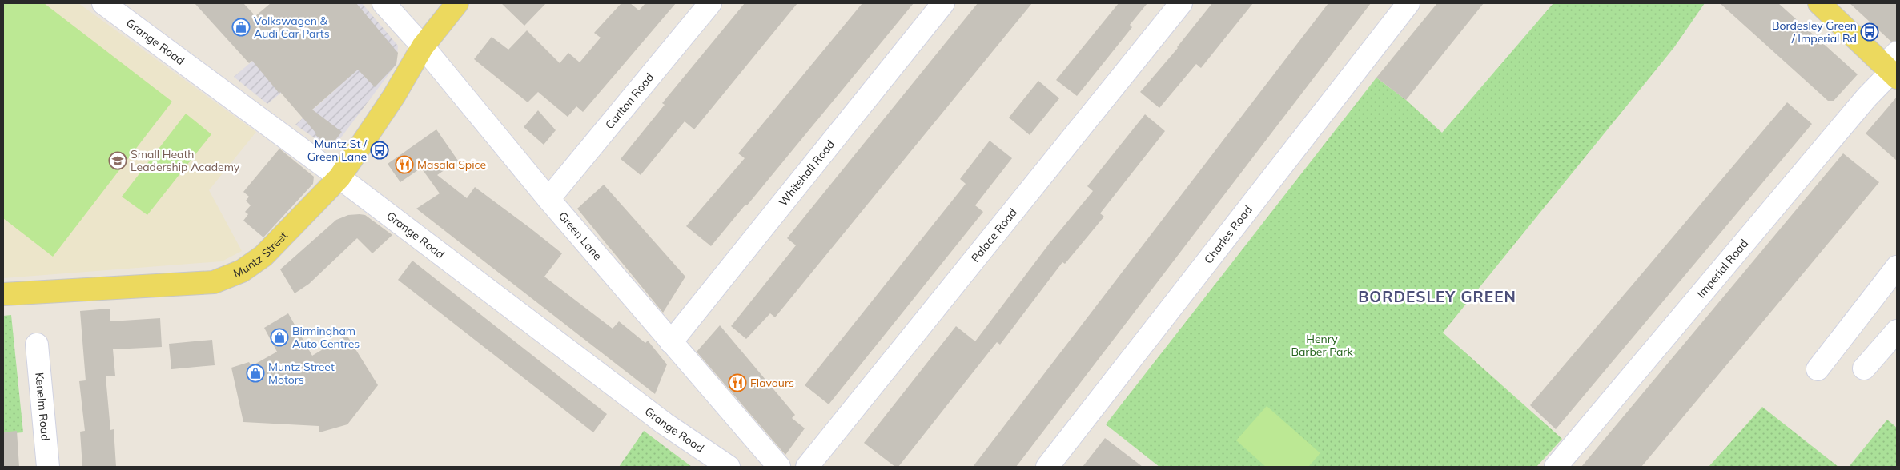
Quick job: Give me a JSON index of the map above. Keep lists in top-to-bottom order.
{
  "streets": {
    "main road": ["Muntz Street"],
    "street": [
      "Grange Road",
      "Carlton Road",
      "Whitehall Road",
      "Palace Road",
      "Charles Road",
      "Green Lane",
      "Imperial Road",
      "Kenelm Road"
    ]
  },
  "crossings": [
    ["Grange Road", "Muntz Street"],
    ["Carlton Road", "Green Lane"],
    ["Whitehall Road", "Green Lane"],
    ["Green Lane", "Muntz Street"]
  ],
  "districts": ["BORDESLEY GREEN"],
  "parks": ["Henry Barber Park"],
  "places": {
    "shop": ["Volkswagen & Audi Car Parts", "Birmingham Auto Centres", "Muntz Street Motors"],
    "bus stop": ["Bordesley Green / Imperial Rd", "Muntz St / Green Lane"],
    "school or university": ["Small Heath Leadership Academy"],
    "restaurant": ["Masala Spice", "Flavours"]
  }
}
